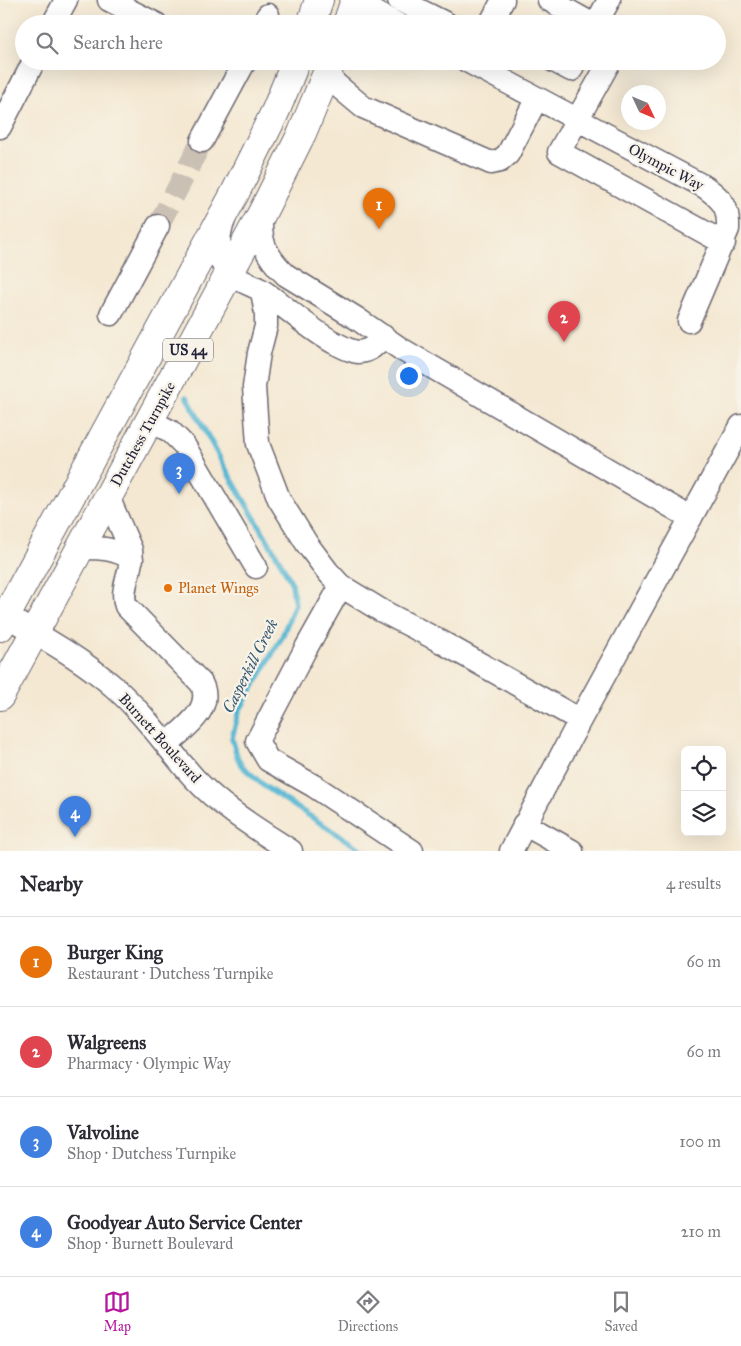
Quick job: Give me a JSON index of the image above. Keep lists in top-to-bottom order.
{
  "streets": {
    "highway": ["US 44", "Dutchess Turnpike"],
    "street": ["Olympic Way", "Burnett Boulevard"]
  },
  "crossings": [
    ["US 44", "Burnett Boulevard"],
    ["Dutchess Turnpike", "Burnett Boulevard"]
  ],
  "water": ["Casperkill Creek"],
  "places": ["Planet Wings"],
  "north": "bottom right",
  "page": {
    "search": "Search here",
    "pins": [
      "1",
      "2",
      "3",
      "4"
    ],
    "heading": ["Nearby", "4 results"],
    "list": [
      {
        "mark": "1",
        "name": "Burger King",
        "note": "Restaurant · Dutchess Turnpike",
        "value": "60 m"
      },
      {
        "mark": "2",
        "name": "Walgreens",
        "note": "Pharmacy · Olympic Way",
        "value": "60 m"
      },
      {
        "mark": "3",
        "name": "Valvoline",
        "note": "Shop · Dutchess Turnpike",
        "value": "100 m"
      },
      {
        "mark": "4",
        "name": "Goodyear Auto Service Center",
        "note": "Shop · Burnett Boulevard",
        "value": "210 m"
      }
    ],
    "nav": ["Map", "Directions", "Saved"]
  }
}
